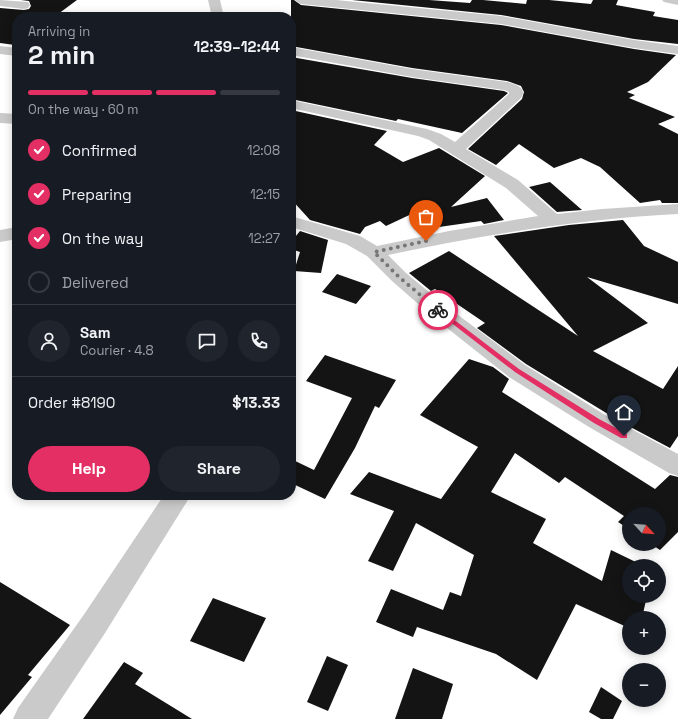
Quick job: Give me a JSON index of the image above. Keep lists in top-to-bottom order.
{
  "north": "bottom right",
  "page": {
    "heading": ["2 min", "Arriving in", "12:39–12:44"],
    "panel": [
      "Sam",
      "Courier · 4.8",
      "Order #8190",
      "$13.33"
    ],
    "bar": "On the way · 60 m",
    "list": [
      ["Confirmed", "12:08"],
      ["Preparing", "12:15"],
      ["On the way", "12:27"],
      "Delivered"
    ],
    "buttons": ["Help", "Share"],
    "map_buttons": ["+", "−"]
  }
}
